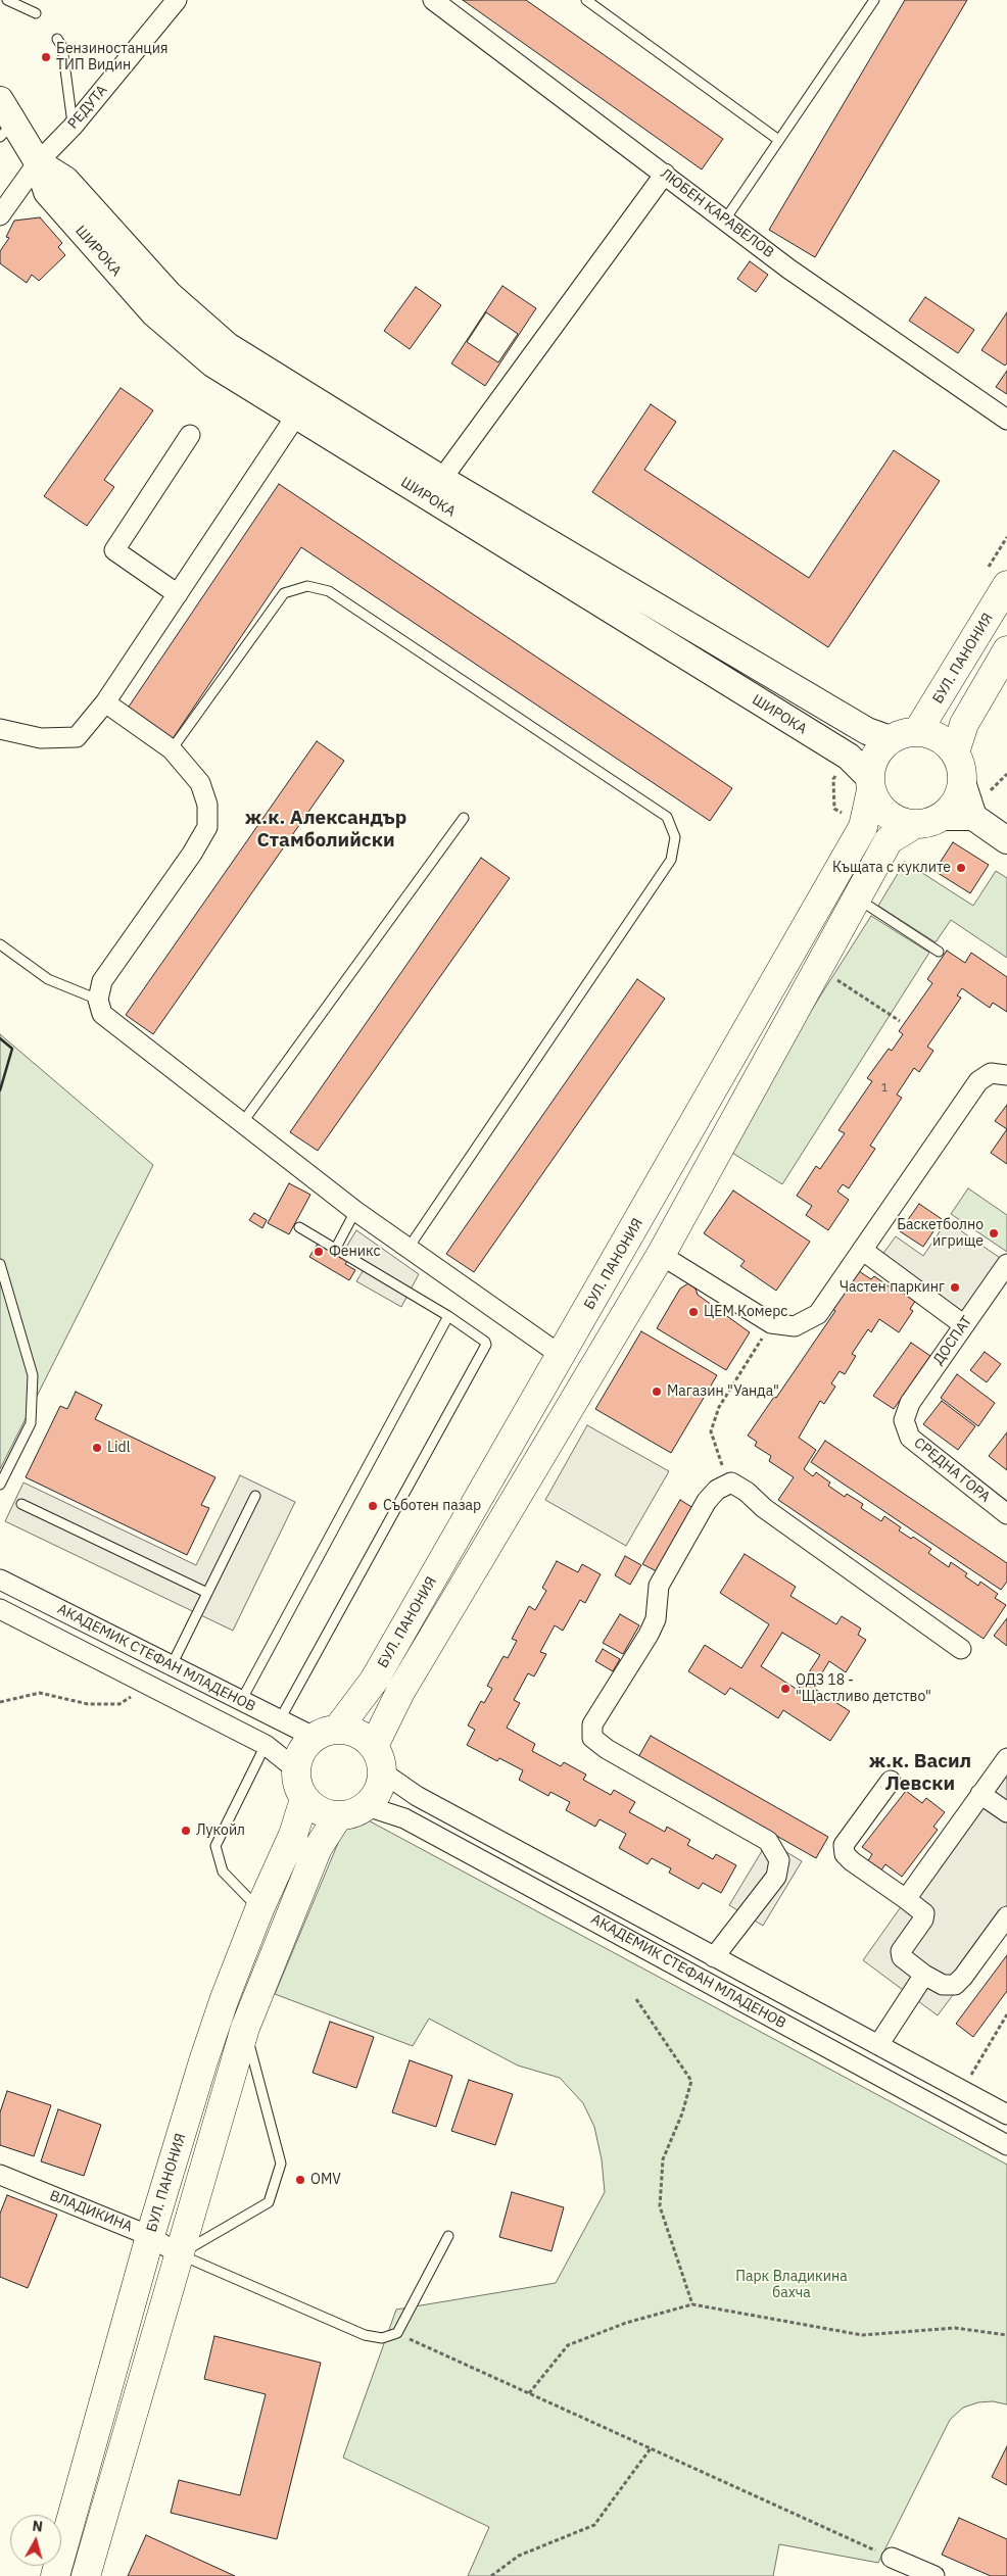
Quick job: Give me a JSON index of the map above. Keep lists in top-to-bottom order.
{
  "streets": {
    "main road": ["ШИРОКА", "БУЛ. ПАНОНИЯ"],
    "street": [
      "РЕДУТА",
      "ЛЮБЕН КАРАВЕЛОВ",
      "ДОСПАТ",
      "СРЕДНА ГОРА",
      "АКАДЕМИК СТЕФАН МЛАДЕНОВ",
      "ВЛАДИКИНА"
    ]
  },
  "crossings": [
    ["РЕДУТА", "ШИРОКА"],
    ["ШИРОКА", "БУЛ. ПАНОНИЯ"],
    ["БУЛ. ПАНОНИЯ", "АКАДЕМИК СТЕФАН МЛАДЕНОВ"],
    ["БУЛ. ПАНОНИЯ", "ВЛАДИКИНА"],
    ["ДОСПАТ", "СРЕДНА ГОРА"]
  ],
  "districts": ["ж.к. Александър Стамболийски", "ж.к. Васил Левски"],
  "parks": ["Парк Владикина бахча"],
  "places": [
    "Бензиностанция ТИП Видин",
    "Къщата с куклите",
    "Баскетболно игрище",
    "Феникс",
    "Частен паркинг",
    "ЦЕМ Комерс",
    "Магазин \"Уанда\"",
    "Lidl",
    "Съботен пазар",
    "ОДЗ 18 - \"Щастливо детство\"",
    "Лукойл",
    "OMV"
  ],
  "house_numbers": ["1"],
  "north": "top"
}
